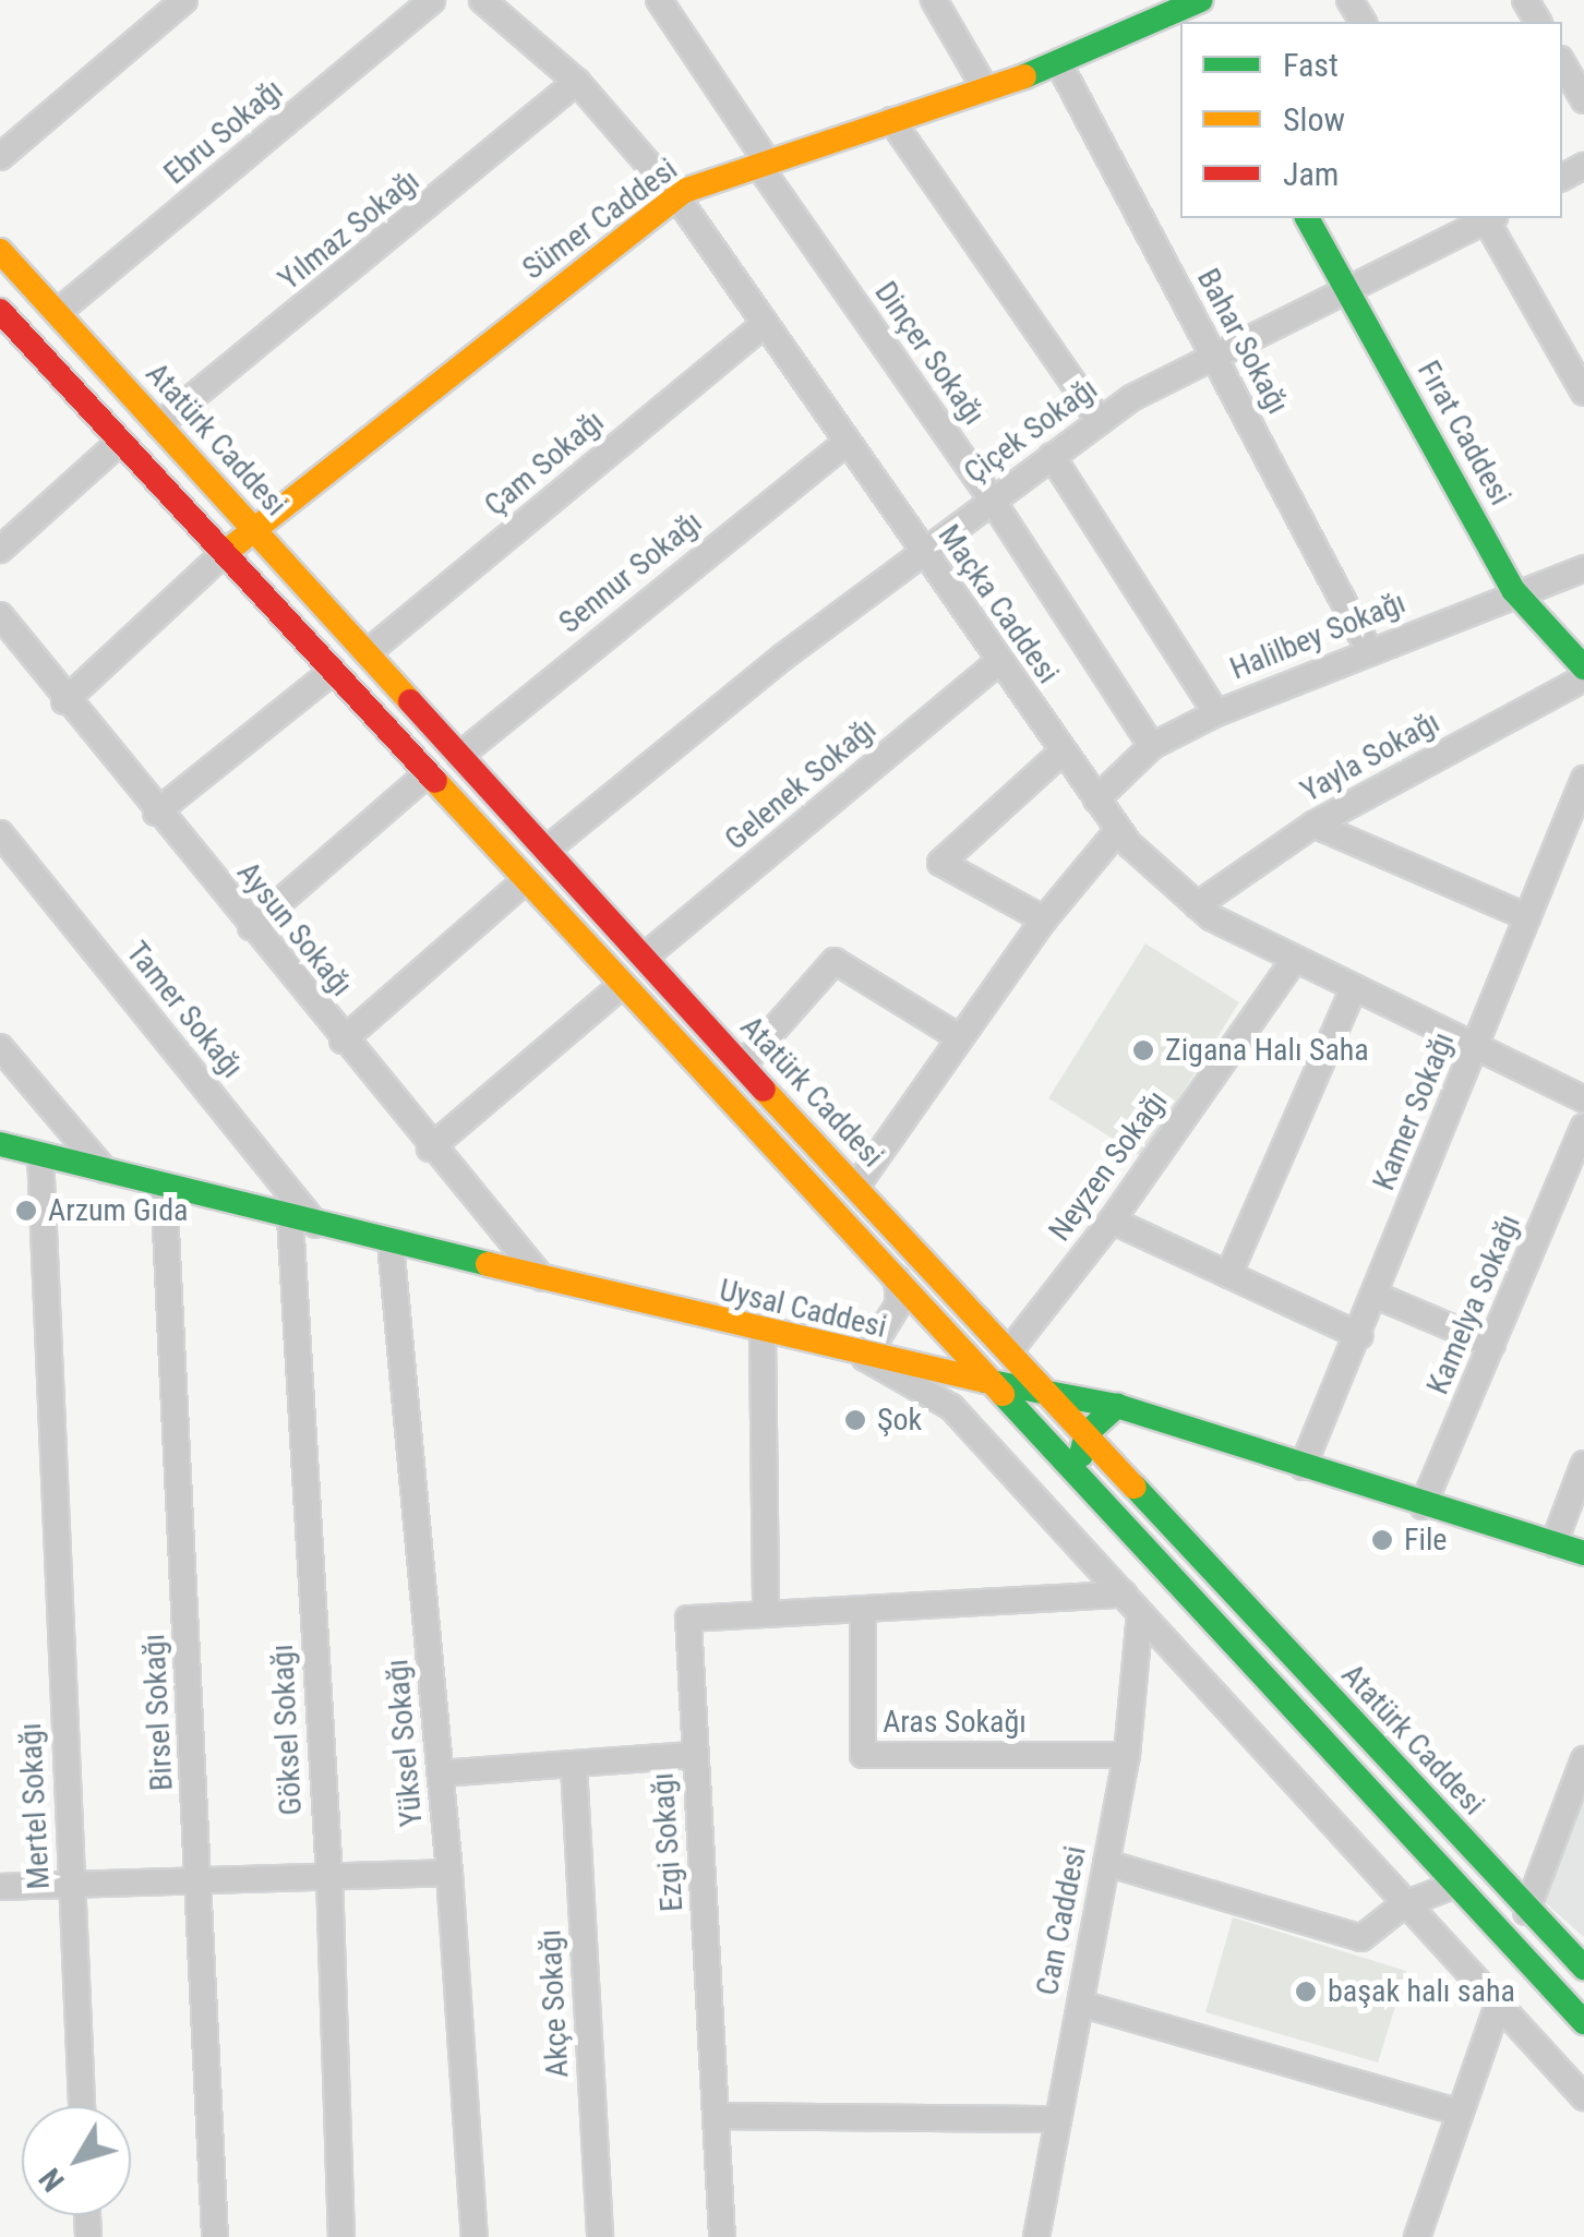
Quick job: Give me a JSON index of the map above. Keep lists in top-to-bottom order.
{
  "streets": {
    "main road": [
      "Sümer Caddesi",
      "Fırat Caddesi",
      "Atatürk Caddesi",
      "Uysal Caddesi"
    ],
    "street": [
      "Ebru Sokağı",
      "Yılmaz Sokağı",
      "Bahar Sokağı",
      "Dinçer Sokağı",
      "Çiçek Sokağı",
      "Çam Sokağı",
      "Sennur Sokağı",
      "Maçka Caddesi",
      "Halilbey Sokağı",
      "Yayla Sokağı",
      "Gelenek Sokağı",
      "Aysun Sokağı",
      "Tamer Sokağı",
      "Kamer Sokağı",
      "Neyzen Sokağı",
      "Kamelya Sokağı",
      "Birsel Sokağı",
      "Aras Sokağı",
      "Göksel Sokağı",
      "Yüksel Sokağı",
      "Mertel Sokağı",
      "Ezgi Sokağı",
      "Can Caddesi",
      "Akçe Sokağı"
    ]
  },
  "crossings": [
    ["Ebru Sokağı", "Atatürk Caddesi"],
    ["Sümer Caddesi", "Bahar Sokağı"],
    ["Sümer Caddesi", "Dinçer Sokağı"],
    ["Sümer Caddesi", "Atatürk Caddesi"],
    ["Sümer Caddesi", "Maçka Caddesi"],
    ["Yılmaz Sokağı", "Atatürk Caddesi"],
    ["Yılmaz Sokağı", "Maçka Caddesi"],
    ["Bahar Sokağı", "Çiçek Sokağı"],
    ["Bahar Sokağı", "Halilbey Sokağı"],
    ["Dinçer Sokağı", "Çiçek Sokağı"],
    ["Dinçer Sokağı", "Halilbey Sokağı"],
    ["Çiçek Sokağı", "Fırat Caddesi"],
    ["Çiçek Sokağı", "Atatürk Caddesi"],
    ["Çiçek Sokağı", "Maçka Caddesi"],
    ["Fırat Caddesi", "Halilbey Sokağı"],
    ["Atatürk Caddesi", "Çam Sokağı"],
    ["Atatürk Caddesi", "Sennur Sokağı"],
    ["Atatürk Caddesi", "Gelenek Sokağı"],
    ["Atatürk Caddesi", "Neyzen Sokağı"],
    ["Atatürk Caddesi", "Uysal Caddesi"],
    ["Çam Sokağı", "Maçka Caddesi"],
    ["Sennur Sokağı", "Maçka Caddesi"],
    ["Maçka Caddesi", "Halilbey Sokağı"],
    ["Maçka Caddesi", "Yayla Sokağı"],
    ["Maçka Caddesi", "Gelenek Sokağı"],
    ["Maçka Caddesi", "Kamer Sokağı"],
    ["Maçka Caddesi", "Neyzen Sokağı"],
    ["Aysun Sokağı", "Uysal Caddesi"],
    ["Tamer Sokağı", "Uysal Caddesi"],
    ["Kamer Sokağı", "Uysal Caddesi"],
    ["Kamelya Sokağı", "Uysal Caddesi"],
    ["Uysal Caddesi", "Birsel Sokağı"],
    ["Uysal Caddesi", "Göksel Sokağı"],
    ["Uysal Caddesi", "Yüksel Sokağı"],
    ["Uysal Caddesi", "Mertel Sokağı"],
    ["Aras Sokağı", "Ezgi Sokağı"],
    ["Aras Sokağı", "Can Caddesi"],
    ["Ezgi Sokağı", "Can Caddesi"]
  ],
  "places": [
    "Zigana Halı Saha",
    "Arzum Gıda",
    "Şok",
    "File",
    "başak halı saha"
  ],
  "legend": ["Fast", "Slow", "Jam"],
  "north": "bottom left"
}
